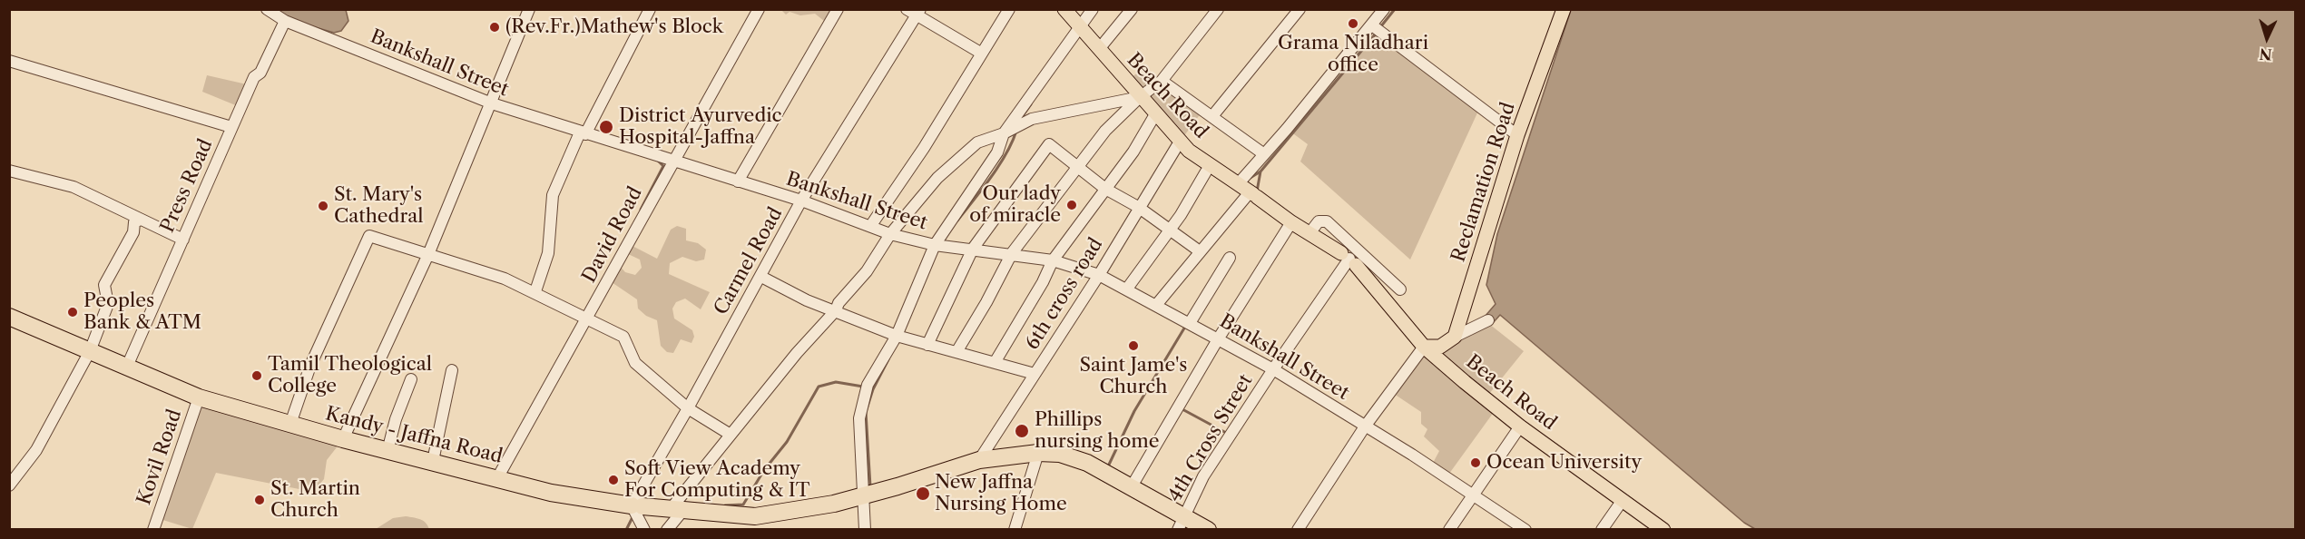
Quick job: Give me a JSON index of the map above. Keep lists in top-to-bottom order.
{
  "streets": {
    "highway": ["Kandy - Jaffna Road"],
    "main road": ["Beach Road", "Reclamation Road"],
    "street": [
      "Bankshall Street",
      "Press Road",
      "David Road",
      "Carmel Road",
      "6th cross road",
      "4th Cross Street",
      "Kovil Road"
    ]
  },
  "crossings": [
    ["Bankshall Street", "Press Road"],
    ["Bankshall Street", "David Road"],
    ["Bankshall Street", "Carmel Road"],
    ["Bankshall Street", "6th cross road"],
    ["Bankshall Street", "4th Cross Street"],
    ["Beach Road", "4th Cross Street"],
    ["Press Road", "Kandy - Jaffna Road"],
    ["David Road", "Kandy - Jaffna Road"],
    ["Carmel Road", "Kandy - Jaffna Road"],
    ["6th cross road", "Kandy - Jaffna Road"],
    ["Kandy - Jaffna Road", "4th Cross Street"],
    ["Kandy - Jaffna Road", "Kovil Road"]
  ],
  "places": [
    "Grama Niladhari office",
    "(Rev.Fr.)Mathew's Block",
    "District Ayurvedic Hospital-Jaffna",
    "Our lady of miracle",
    "St. Mary's Cathedral",
    "Peoples Bank & ATM",
    "Saint Jame's Church",
    "Tamil Theological College",
    "Phillips nursing home",
    "Ocean University",
    "Soft View Academy For Computing & IT",
    "New Jaffna Nursing Home",
    "St. Martin Church"
  ],
  "north": "bottom"
}
